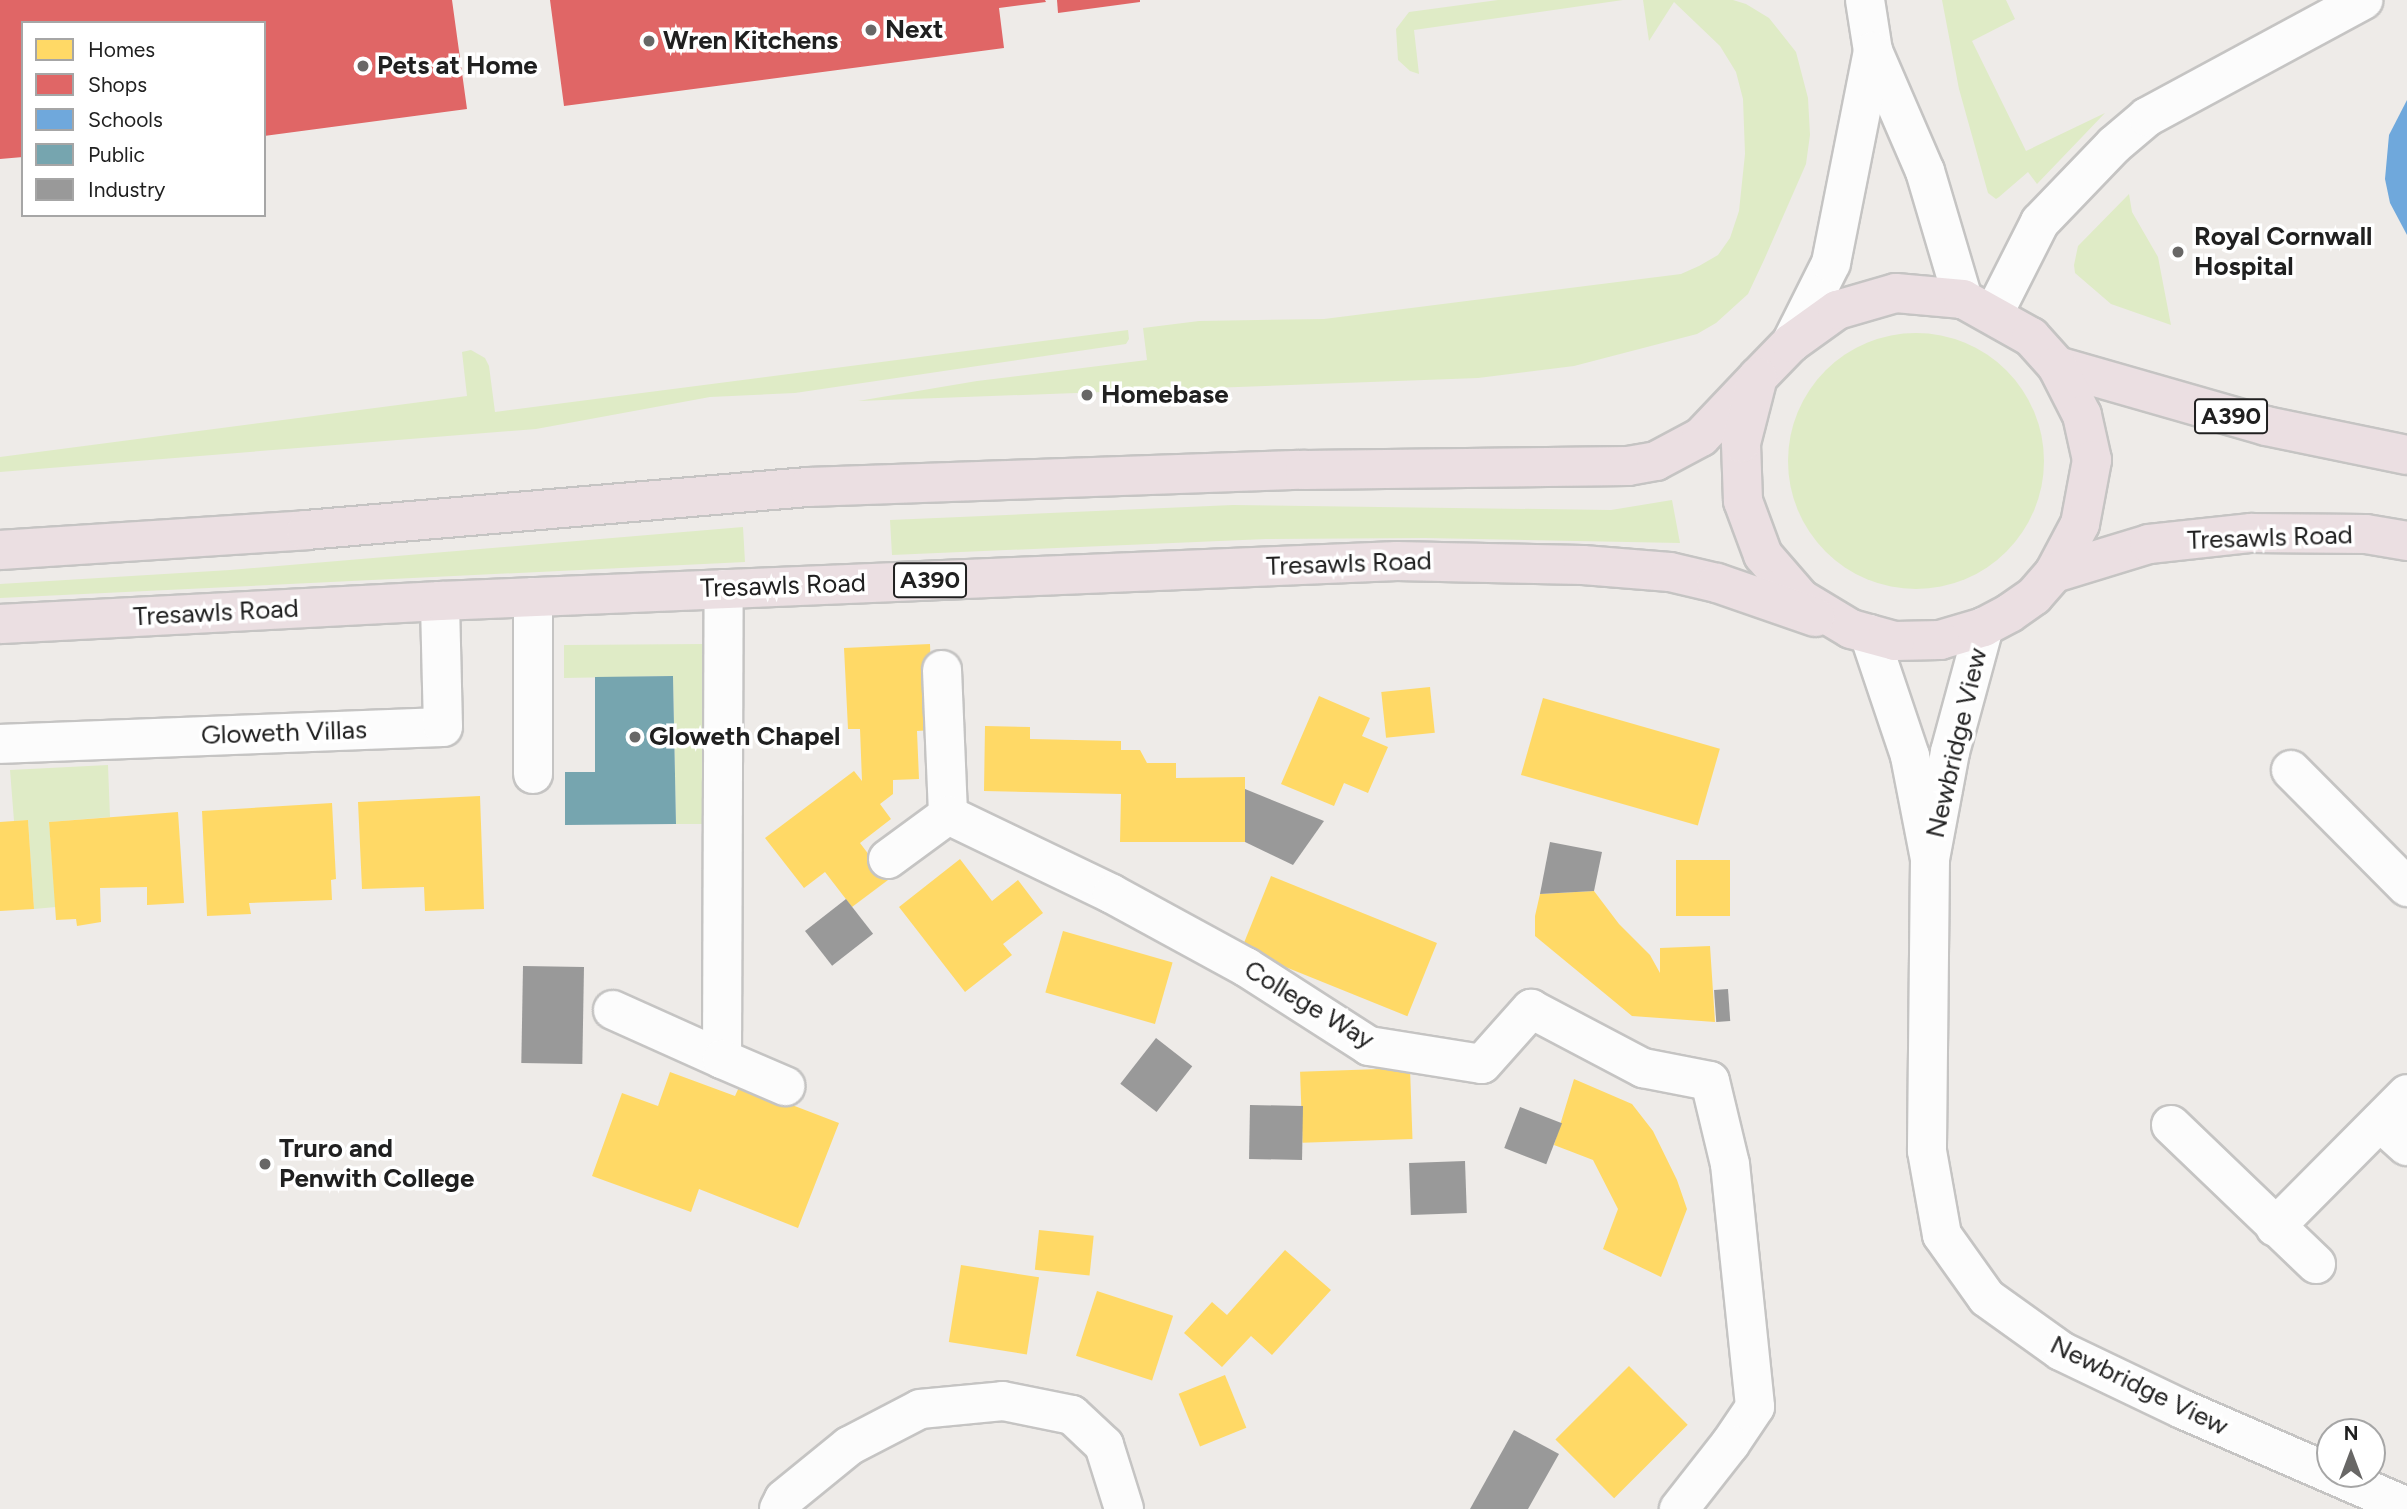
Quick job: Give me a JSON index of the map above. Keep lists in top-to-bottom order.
{
  "streets": {
    "highway": ["A390", "Tresawls Road"],
    "street": ["Gloweth Villas", "Newbridge View", "College Way"]
  },
  "crossings": [
    ["A390", "Tresawls Road"],
    ["A390", "Newbridge View"],
    ["Tresawls Road", "Gloweth Villas"],
    ["Tresawls Road", "Newbridge View"]
  ],
  "places": [
    "Next",
    "Wren Kitchens",
    "Pets at Home",
    "Royal Cornwall Hospital",
    "Homebase",
    "Gloweth Chapel",
    "Truro and Penwith College"
  ],
  "legend": [
    "Homes",
    "Shops",
    "Schools",
    "Public",
    "Industry"
  ],
  "north": "top"
}
